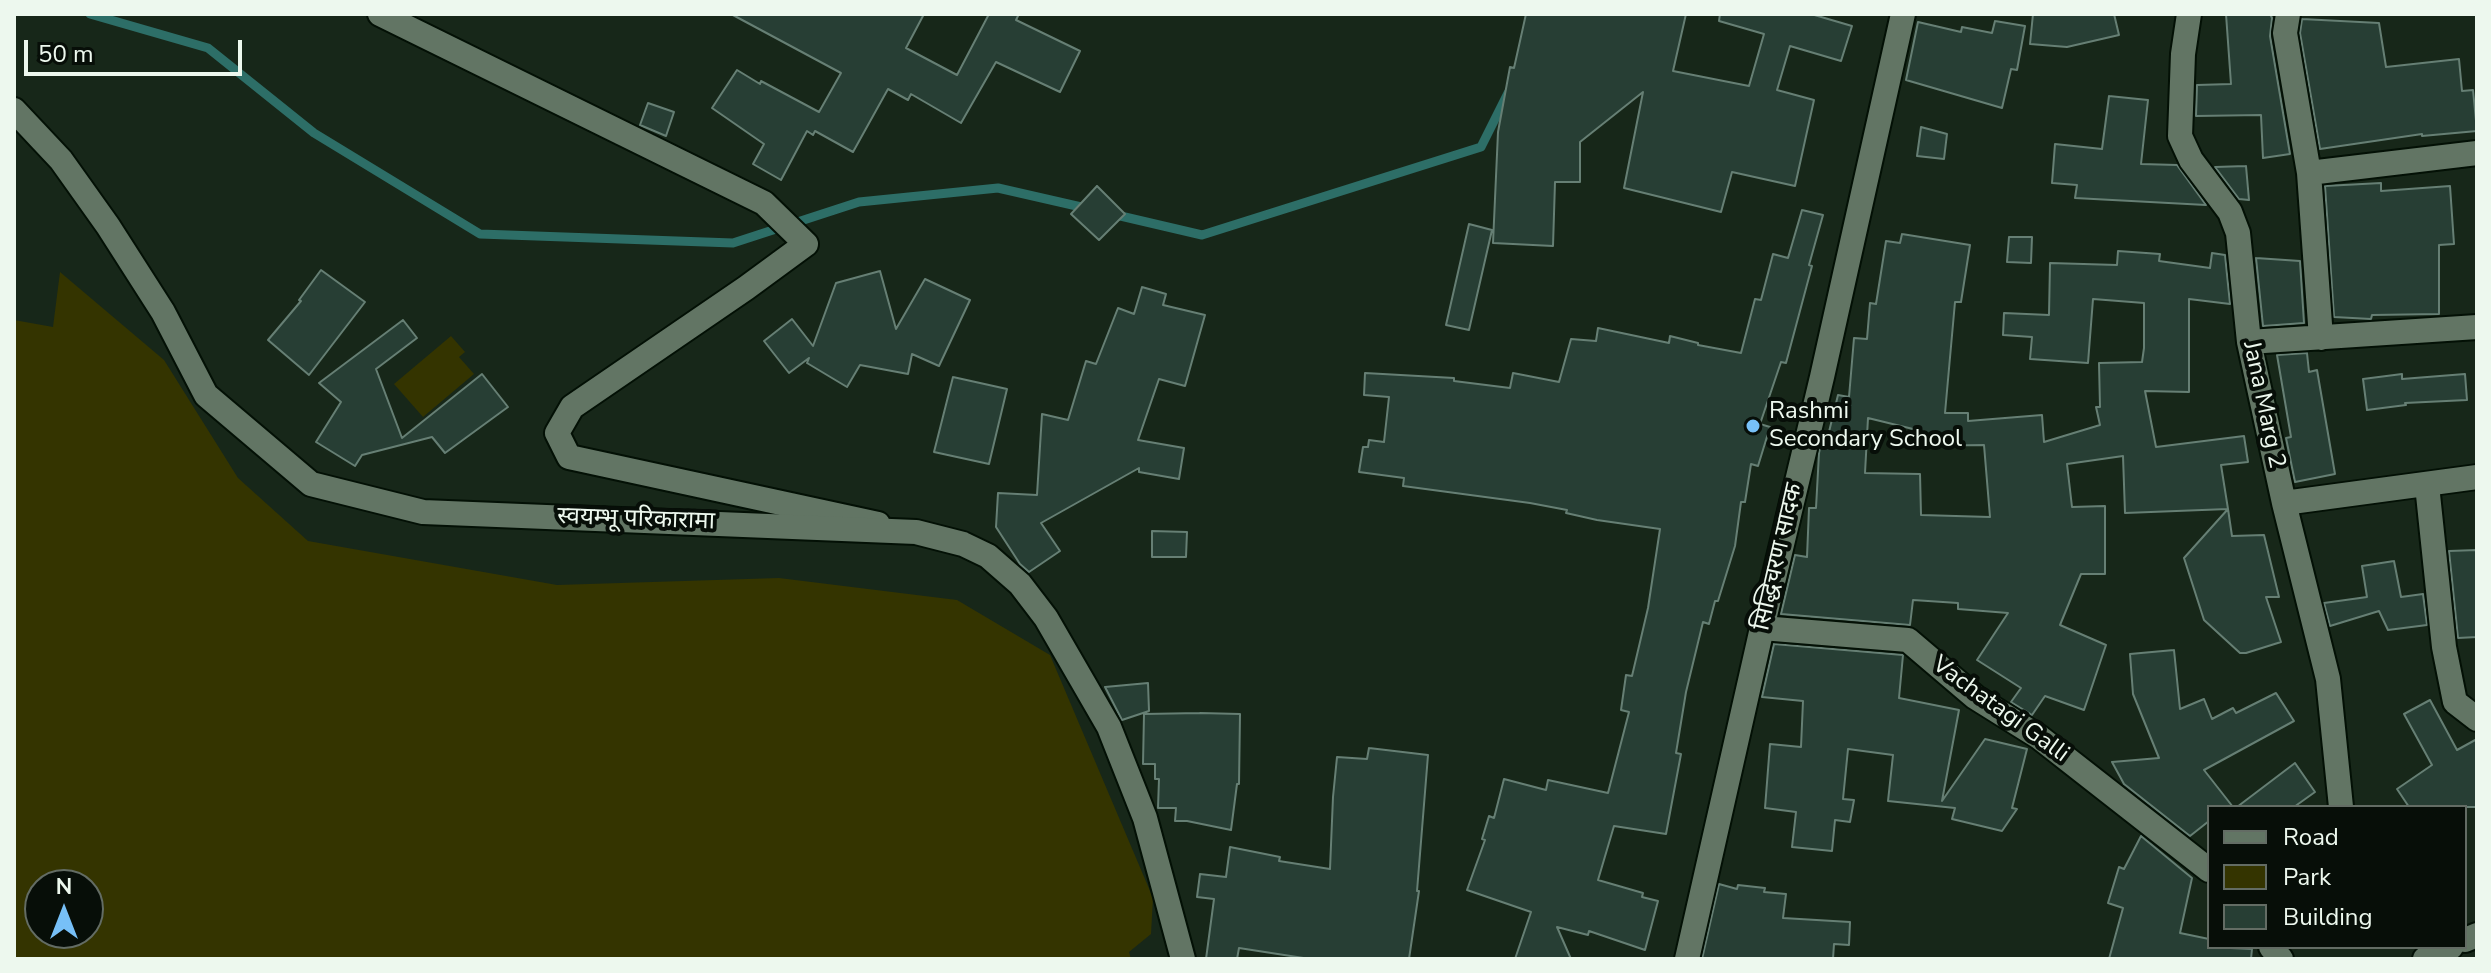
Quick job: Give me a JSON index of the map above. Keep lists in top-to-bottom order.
{
  "streets": {
    "street": [
      "Jana Marg 2",
      "स्वयम्भू परिकारामा",
      "सिद्धिचरण सादक",
      "Vachatagi Galli"
    ]
  },
  "crossings": [
    ["सिद्धिचरण सादक", "Vachatagi Galli"]
  ],
  "places": ["Rashmi Secondary School"],
  "legend": ["Road", "Park", "Building"],
  "scale_bar": "50 m",
  "north": "top"
}
